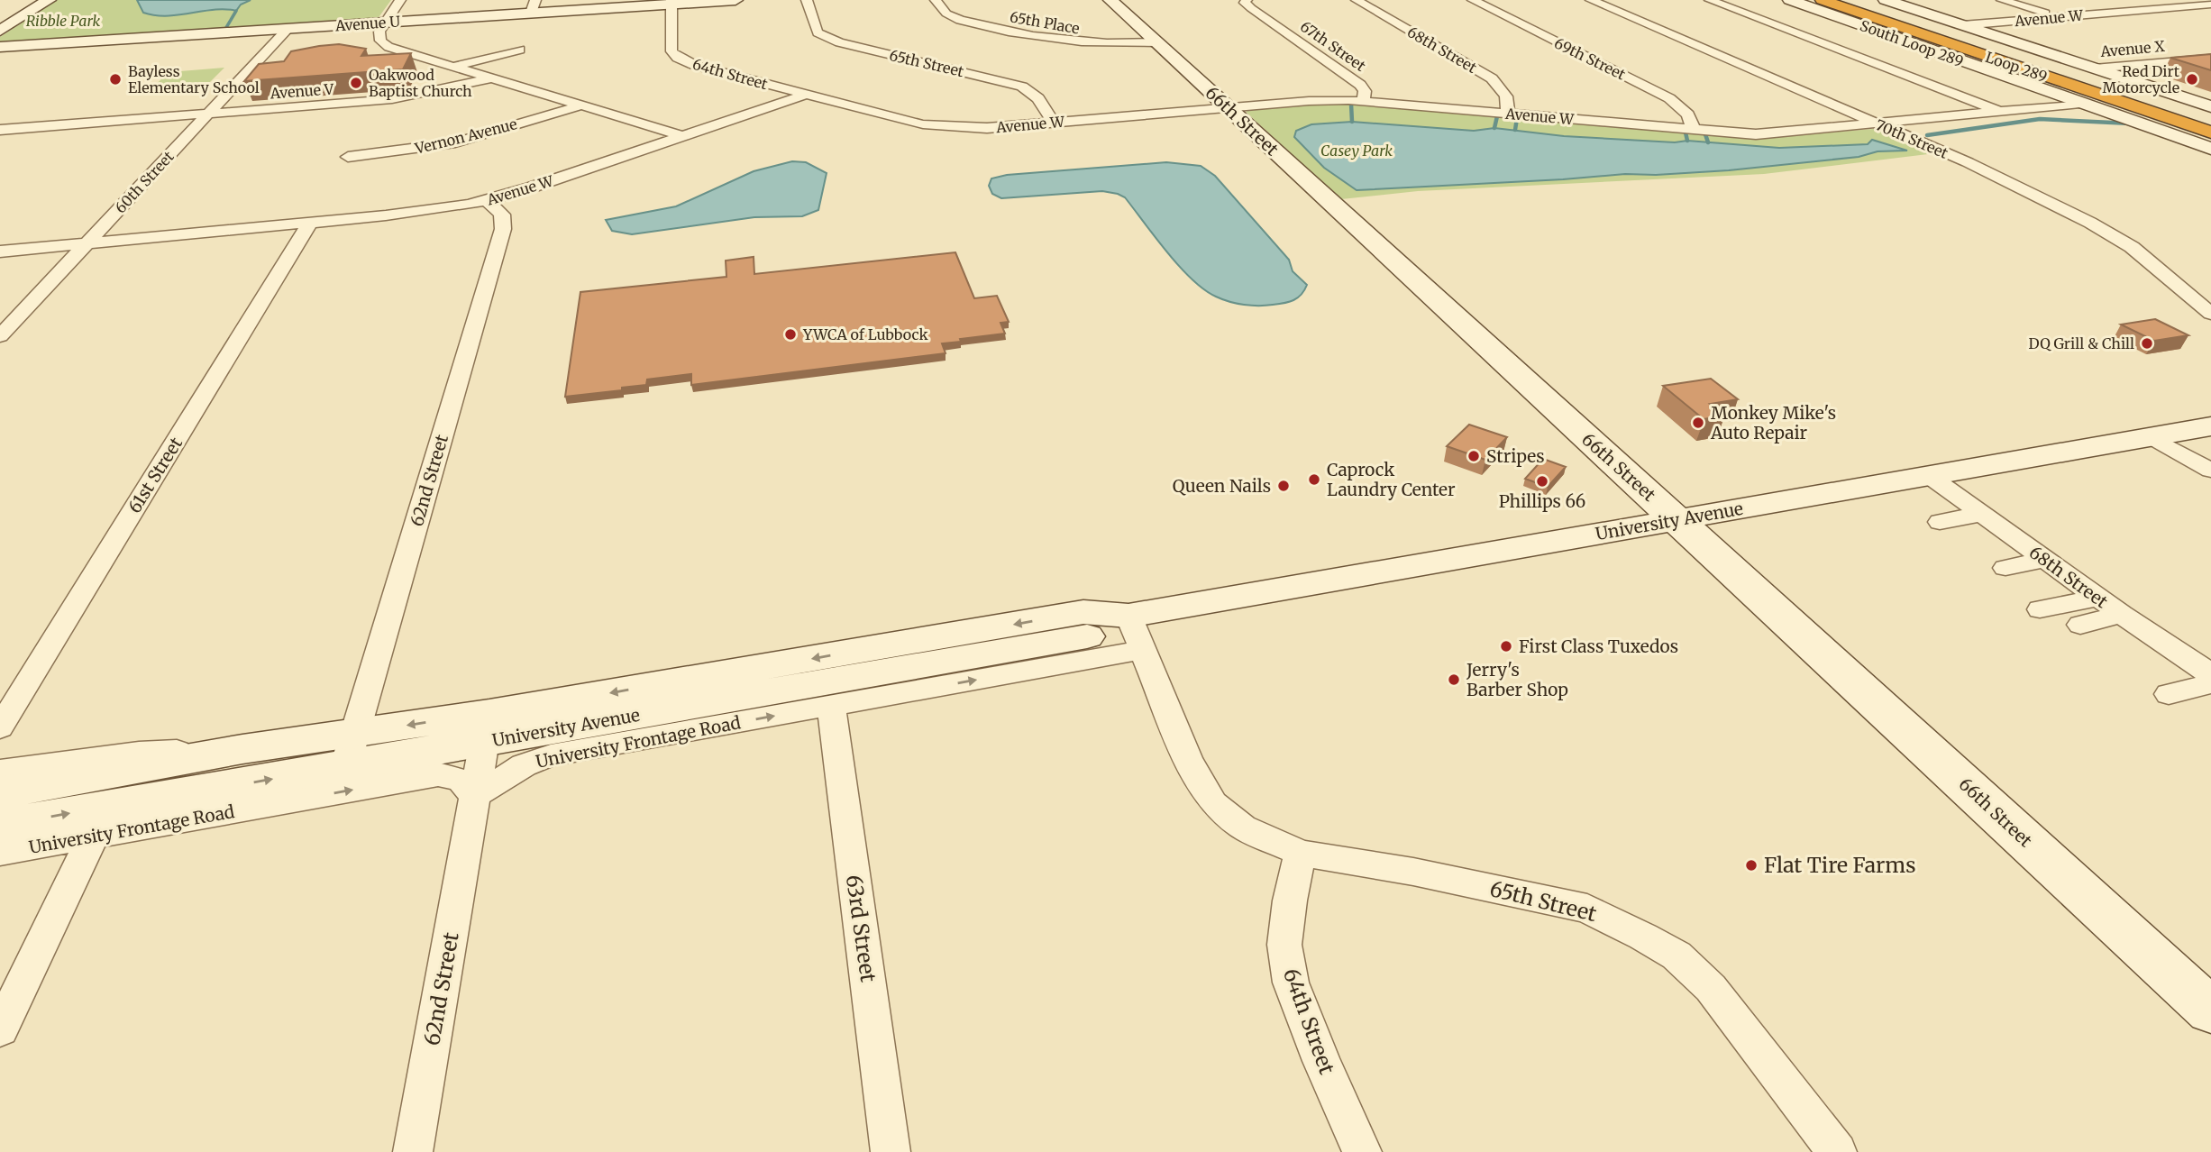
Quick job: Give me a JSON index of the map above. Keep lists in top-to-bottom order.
{
  "streets": {
    "highway": ["Loop 289"],
    "street": [
      "Avenue W",
      "65th Place",
      "Avenue U",
      "South Loop 289",
      "67th Street",
      "Avenue X",
      "68th Street",
      "69th Street",
      "65th Street",
      "64th Street",
      "Avenue V",
      "66th Street",
      "Vernon Avenue",
      "70th Street",
      "60th Street",
      "61st Street",
      "62nd Street",
      "University Avenue",
      "University Frontage Road",
      "63rd Street"
    ]
  },
  "crossings": [
    ["Avenue W", "South Loop 289"],
    ["Avenue W", "67th Street"],
    ["Avenue W", "68th Street"],
    ["Avenue W", "69th Street"],
    ["Avenue W", "65th Street"],
    ["Avenue W", "64th Street"],
    ["Avenue W", "66th Street"],
    ["Avenue W", "70th Street"],
    ["Avenue W", "60th Street"],
    ["Avenue W", "61st Street"],
    ["Avenue W", "62nd Street"],
    ["65th Place", "66th Street"],
    ["Avenue U", "64th Street"],
    ["Avenue U", "60th Street"],
    ["South Loop 289", "Avenue X"],
    ["South Loop 289", "Loop 289"],
    ["68th Street", "University Avenue"],
    ["65th Street", "64th Street"],
    ["Avenue V", "60th Street"],
    ["66th Street", "University Avenue"],
    ["62nd Street", "University Avenue"],
    ["62nd Street", "University Frontage Road"],
    ["University Avenue", "University Frontage Road"],
    ["University Frontage Road", "63rd Street"]
  ],
  "one_way": ["University Frontage Road"],
  "parks": ["Ribble Park", "Casey Park"],
  "places": [
    "Bayless Elementary School",
    "Red Dirt Motorcycle",
    "Oakwood Baptist Church",
    "YWCA of Lubbock",
    "DQ Grill & Chill",
    "Monkey Mike's Auto Repair",
    "Stripes",
    "Caprock Laundry Center",
    "Phillips 66",
    "Queen Nails",
    "First Class Tuxedos",
    "Jerry's Barber Shop",
    "Flat Tire Farms"
  ]
}
